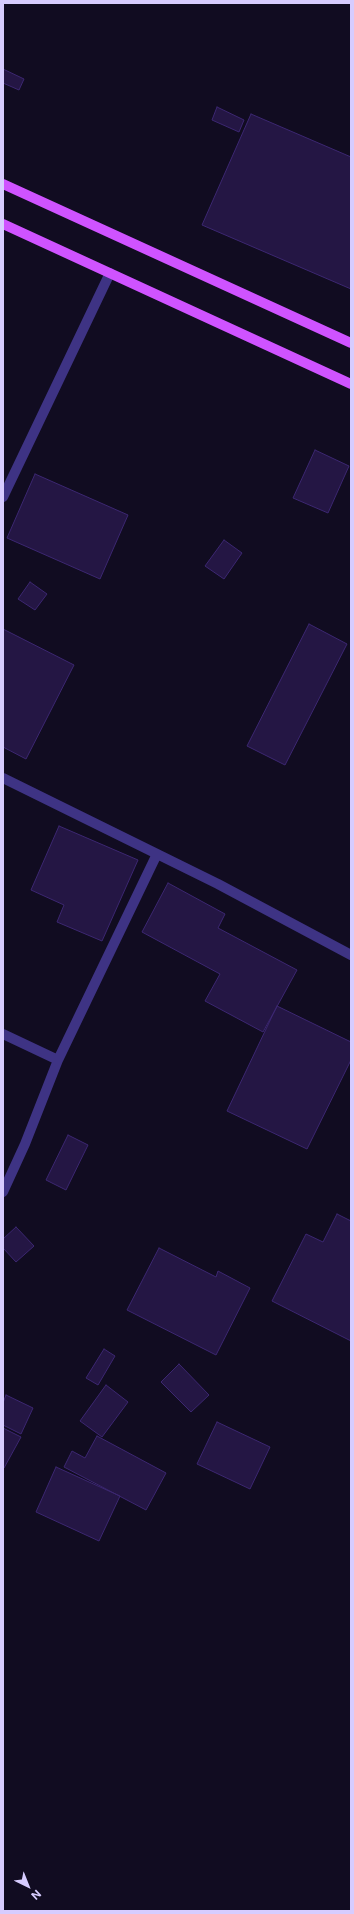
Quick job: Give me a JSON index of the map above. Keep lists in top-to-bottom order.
{
  "north": "bottom right"
}
